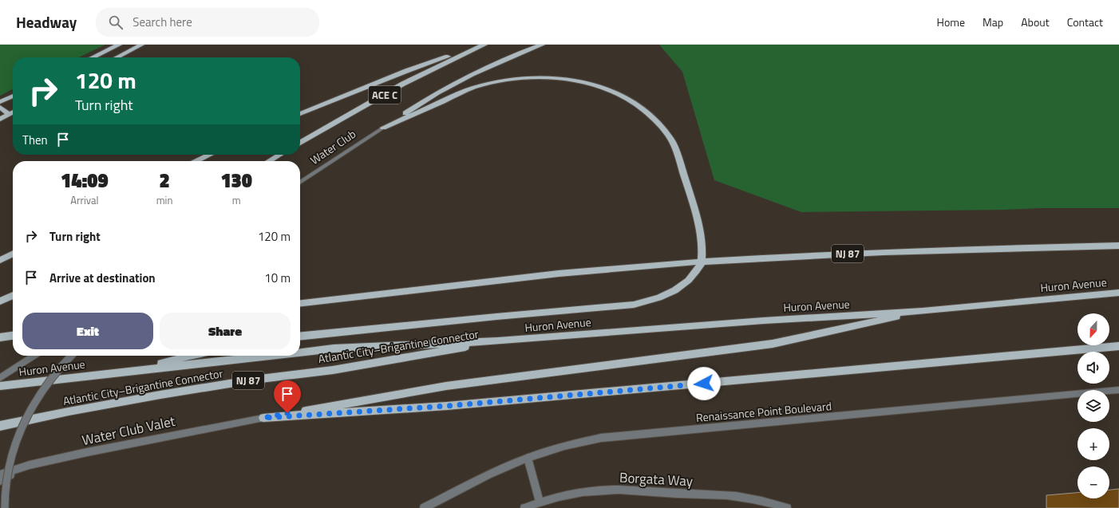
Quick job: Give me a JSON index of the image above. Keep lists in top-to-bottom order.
{
  "streets": {
    "main road": [
      "ACE C",
      "NJ 87",
      "Huron Avenue",
      "Atlantic City–Brigantine Connector"
    ],
    "street": [
      "Water Club",
      "Renaissance Point Boulevard",
      "Water Club Valet",
      "Borgata Way"
    ]
  },
  "crossings": [
    ["Huron Avenue", "Atlantic City–Brigantine Connector"]
  ],
  "north": "bottom",
  "page": {
    "header": "Headway",
    "search": "Search here",
    "nav": [
      "Home",
      "Map",
      "About",
      "Contact"
    ],
    "turn": ["120 m", "Turn right"],
    "then": "Then",
    "eta": [
      "14:09",
      "Arrival",
      "2",
      "min",
      "130",
      "m"
    ],
    "list": [
      {
        "name": "Turn right",
        "value": "120 m"
      },
      {
        "name": "Arrive at destination",
        "value": "10 m"
      }
    ],
    "buttons": ["Exit", "Share"],
    "map_buttons": ["+", "−"]
  }
}
